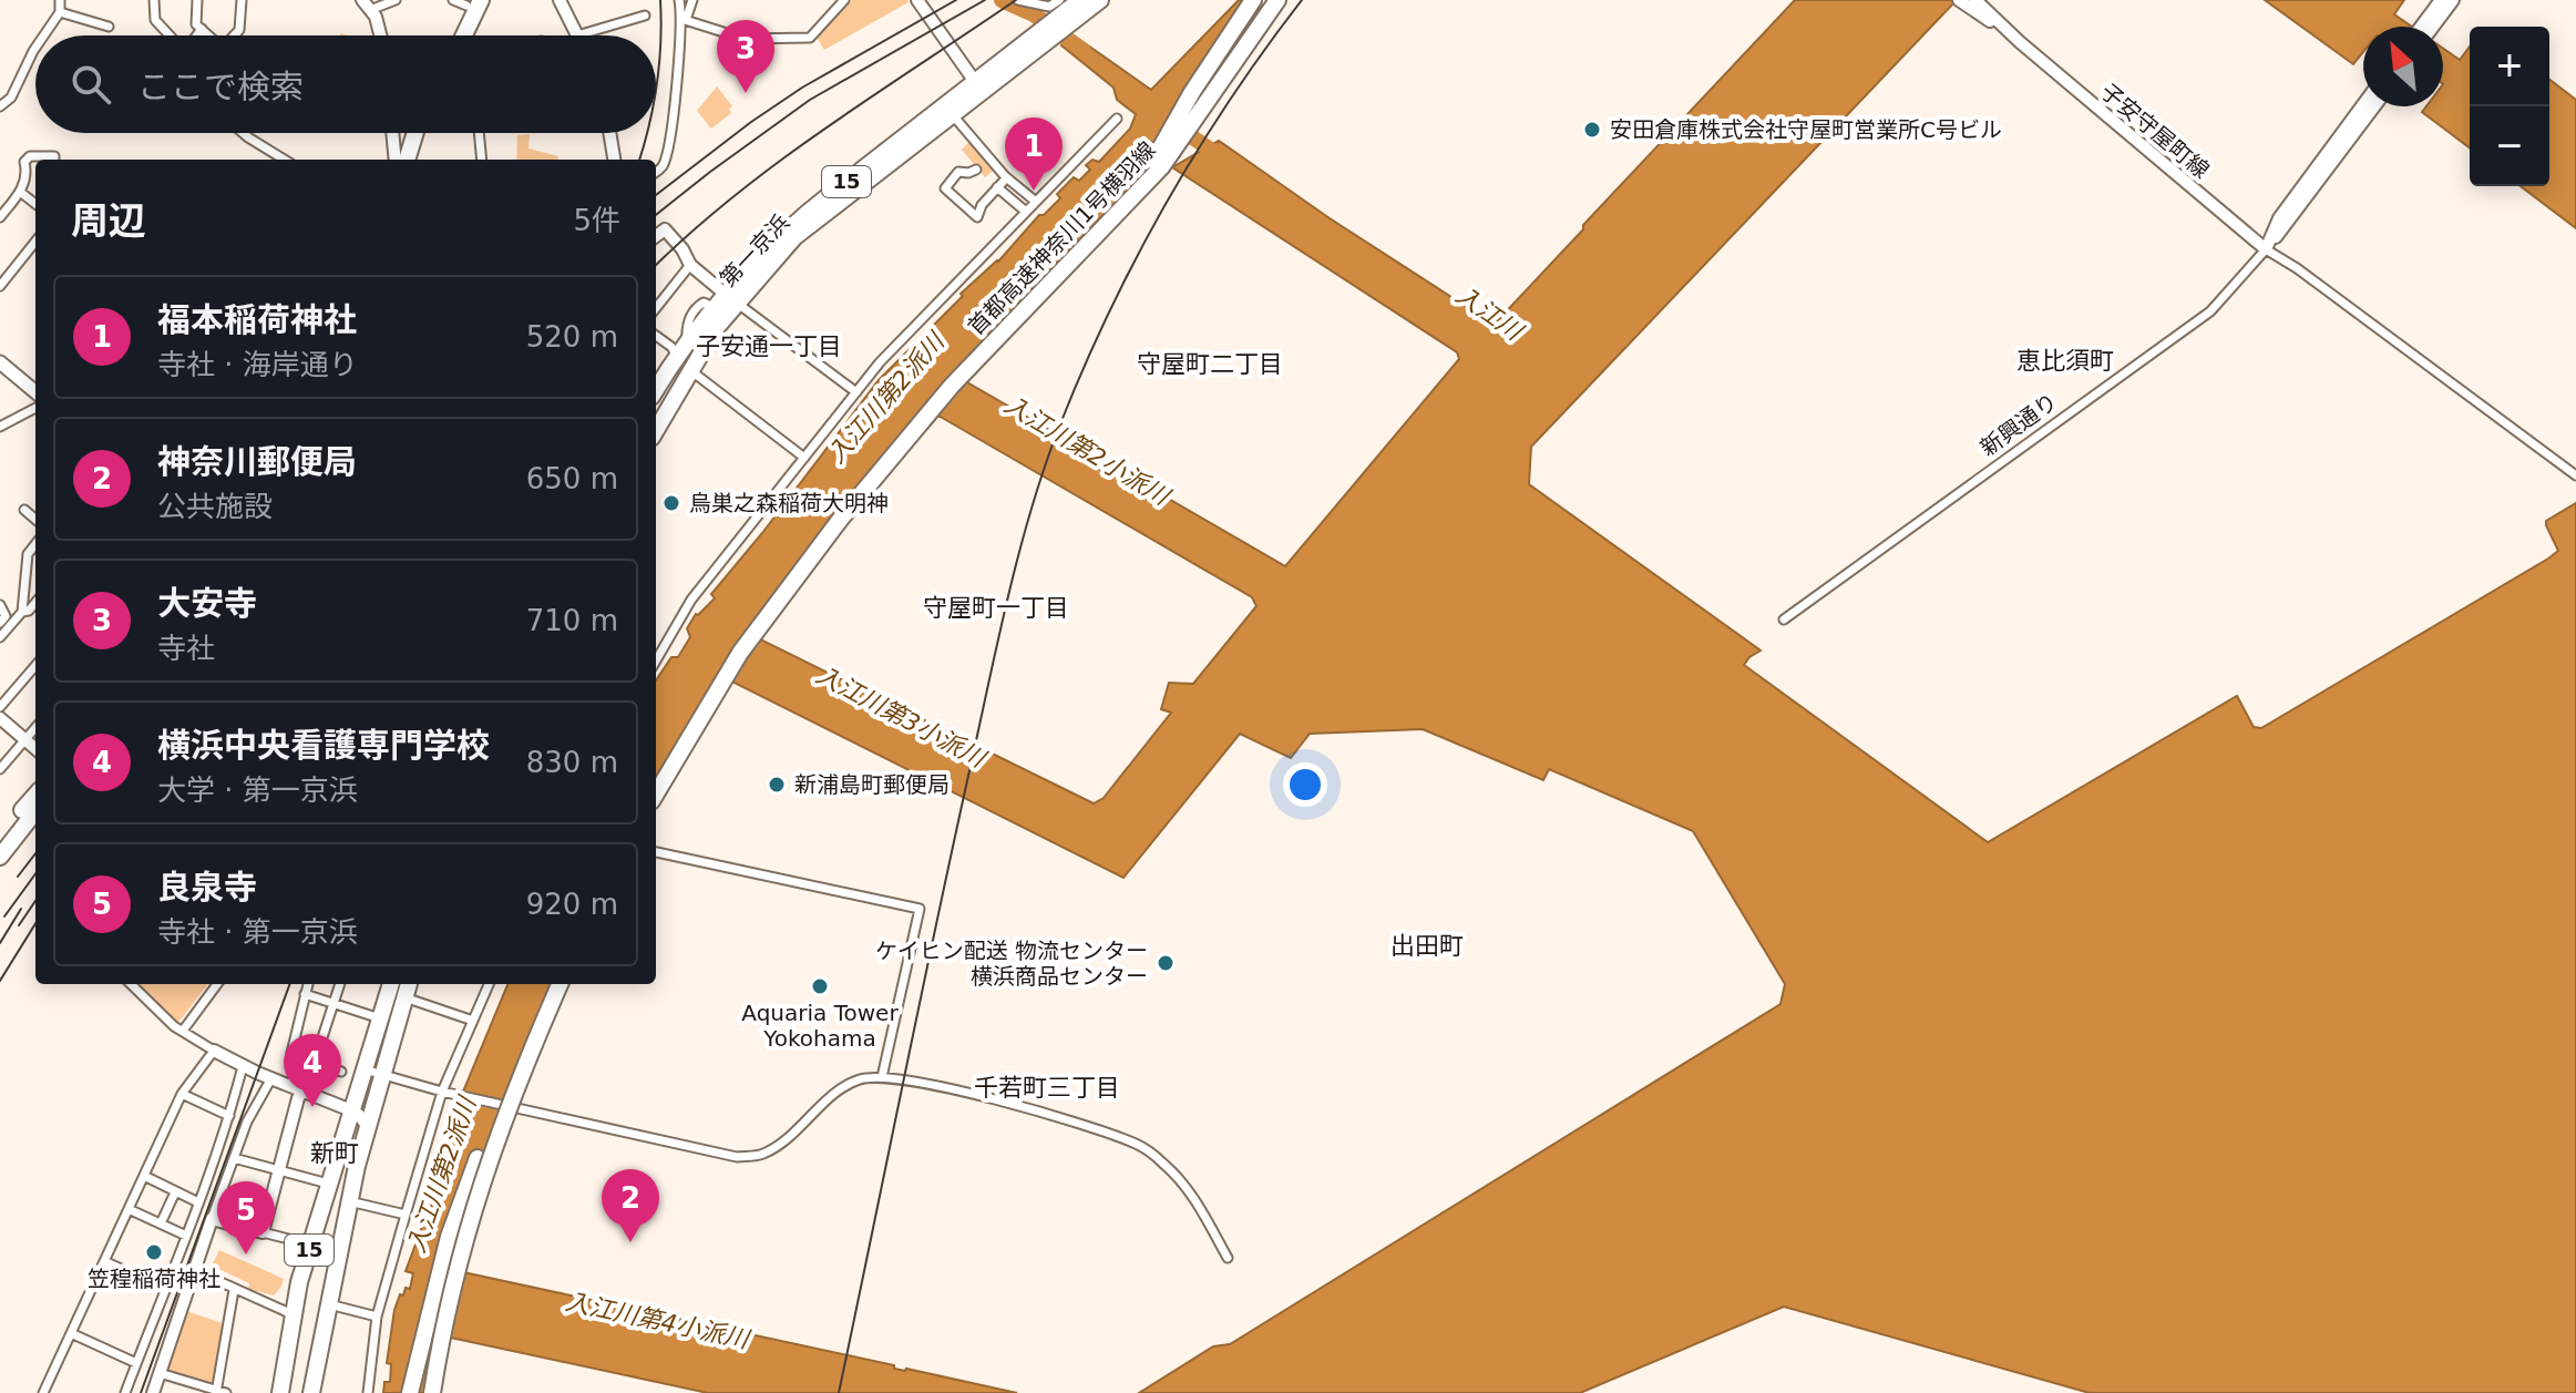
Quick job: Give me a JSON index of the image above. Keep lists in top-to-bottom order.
{
  "streets": {
    "highway": ["15", "首都高速神奈川1号横羽線", "第一京浜"],
    "street": ["子安守屋町線", "新興通り"]
  },
  "crossings": [
    ["子安守屋町線", "新興通り"]
  ],
  "districts": [
    "子安通一丁目",
    "恵比須町",
    "守屋町二丁目",
    "守屋町一丁目",
    "出田町",
    "千若町三丁目",
    "新町"
  ],
  "water": [
    "入江川",
    "入江川第2派川",
    "入江川第2小派川",
    "入江川第3小派川",
    "入江川第4小派川"
  ],
  "places": [
    "安田倉庫株式会社守屋町営業所C号ビル",
    "烏巣之森稲荷大明神",
    "新浦島町郵便局",
    "ケイヒン配送 物流センター 横浜商品センター",
    "Aquaria Tower Yokohama",
    "笠䅣稲荷神社"
  ],
  "north": "top left",
  "page": {
    "pins": [
      "3",
      "1",
      "4",
      "2",
      "5"
    ],
    "map_buttons": ["+", "−"],
    "search": "ここで検索",
    "heading": ["周辺", "5件"],
    "list": [
      {
        "mark": "1",
        "name": "福本稲荷神社",
        "note": "寺社 · 海岸通り",
        "value": "520 m"
      },
      {
        "mark": "2",
        "name": "神奈川郵便局",
        "note": "公共施設",
        "value": "650 m"
      },
      {
        "mark": "3",
        "name": "大安寺",
        "note": "寺社",
        "value": "710 m"
      },
      {
        "mark": "4",
        "name": "横浜中央看護専門学校",
        "note": "大学 · 第一京浜",
        "value": "830 m"
      },
      {
        "mark": "5",
        "name": "良泉寺",
        "note": "寺社 · 第一京浜",
        "value": "920 m"
      }
    ]
  }
}
